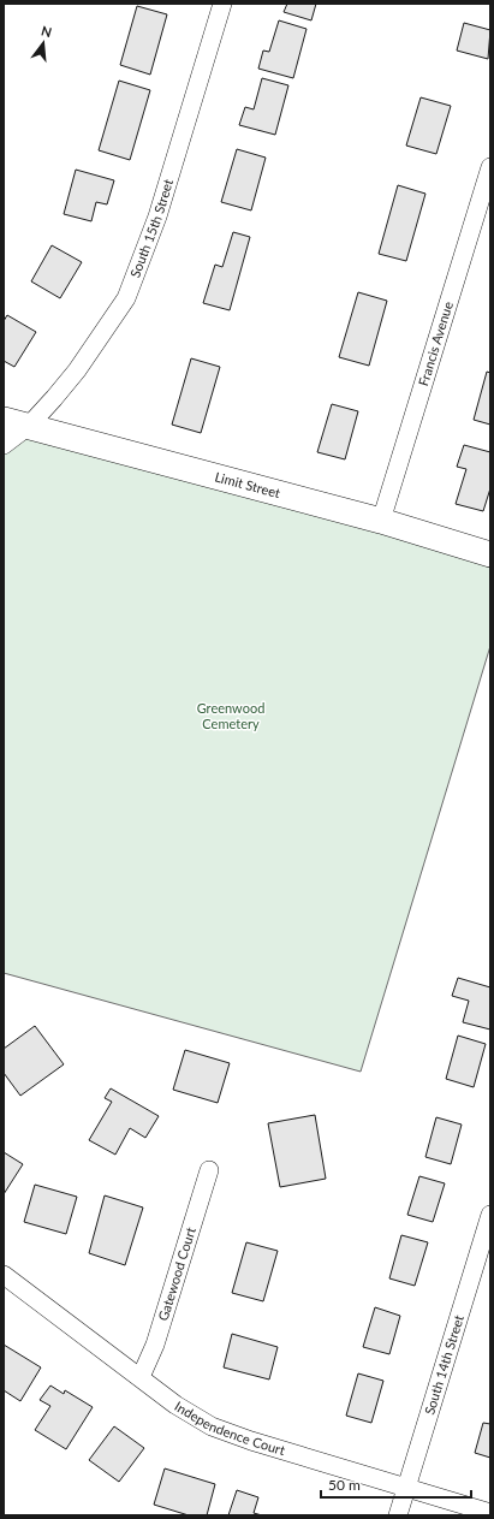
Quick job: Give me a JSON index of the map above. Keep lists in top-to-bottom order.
{
  "streets": {
    "street": [
      "South 15th Street",
      "Francis Avenue",
      "Limit Street",
      "Gatewood Court",
      "South 14th Street",
      "Independence Court"
    ]
  },
  "crossings": [
    ["South 15th Street", "Limit Street"],
    ["Francis Avenue", "Limit Street"],
    ["Gatewood Court", "Independence Court"],
    ["South 14th Street", "Independence Court"]
  ],
  "parks": ["Greenwood Cemetery"],
  "scale_bar": "50 m",
  "north": "top"
}
